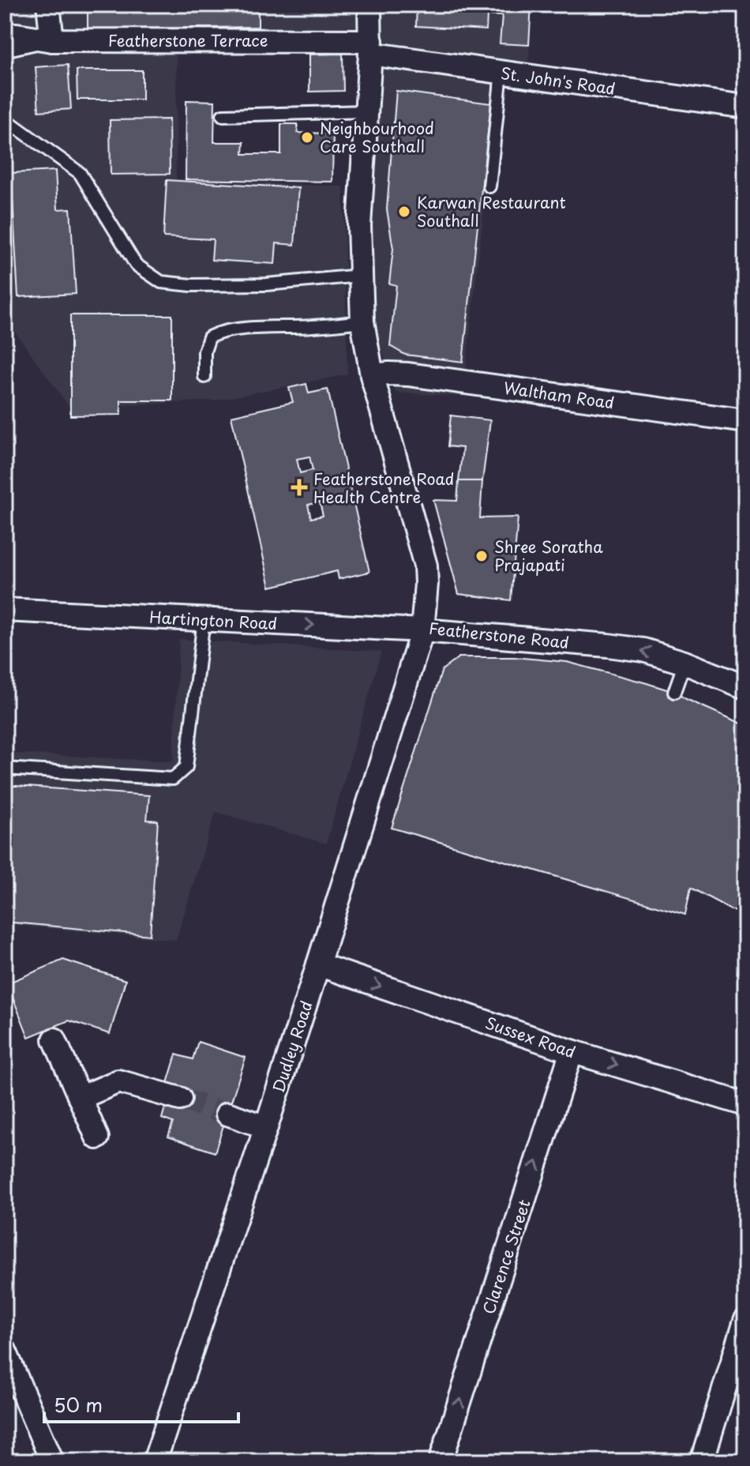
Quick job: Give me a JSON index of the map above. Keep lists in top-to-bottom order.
{
  "streets": {
    "street": [
      "Featherstone Terrace",
      "St. John's Road",
      "Waltham Road",
      "Hartington Road",
      "Featherstone Road",
      "Sussex Road",
      "Dudley Road",
      "Clarence Street"
    ]
  },
  "crossings": [
    ["Featherstone Terrace", "St. John's Road"],
    ["Featherstone Terrace", "Featherstone Road"],
    ["St. John's Road", "Featherstone Road"],
    ["Waltham Road", "Featherstone Road"],
    ["Hartington Road", "Featherstone Road"],
    ["Hartington Road", "Dudley Road"],
    ["Featherstone Road", "Dudley Road"],
    ["Sussex Road", "Dudley Road"],
    ["Sussex Road", "Clarence Street"]
  ],
  "one_way": ["Hartington Road", "Sussex Road", "Clarence Street"],
  "places": {
    "other": ["Neighbourhood Care Southall", "Karwan Restaurant Southall", "Shree Soratha Prajapati"],
    "health": ["Featherstone Road Health Centre"]
  },
  "scale_bar": "50 m"
}
